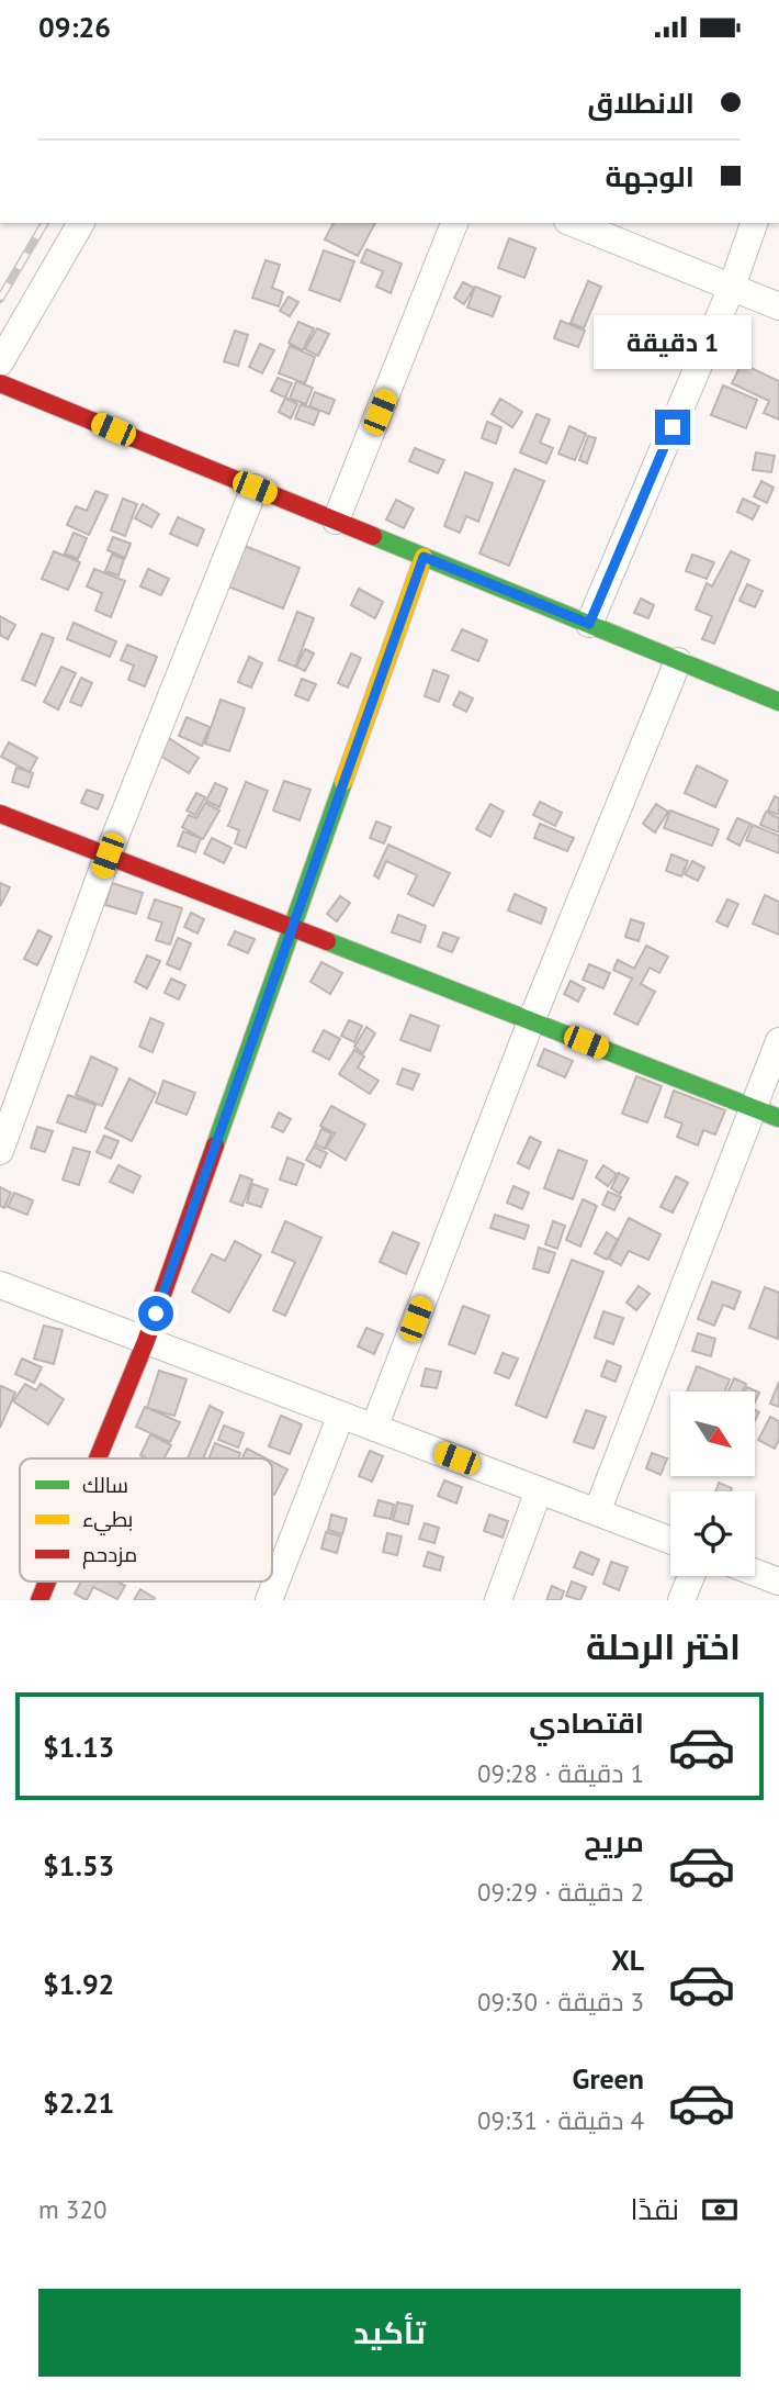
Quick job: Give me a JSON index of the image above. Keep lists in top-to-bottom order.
{
  "legend": ["سالك", "بطيء", "مزدحم"],
  "north": "bottom right",
  "page": {
    "status": "09:26",
    "banner": ["الانطلاق", "الوجهة"],
    "bubble": "1 دقيقة",
    "heading": "اختر الرحلة",
    "list": [
      {
        "name": "اقتصادي",
        "note": "1 دقيقة · 09:28",
        "value": "$1.13"
      },
      {
        "name": "مريح",
        "note": "2 دقيقة · 09:29",
        "value": "$1.53"
      },
      {
        "name": "XL",
        "note": "3 دقيقة · 09:30",
        "value": "$1.92"
      },
      {
        "name": "Green",
        "note": "4 دقيقة · 09:31",
        "value": "$2.21"
      }
    ],
    "pay": ["نقدًا", "320 m"],
    "buttons": "تأكيد"
  }
}
